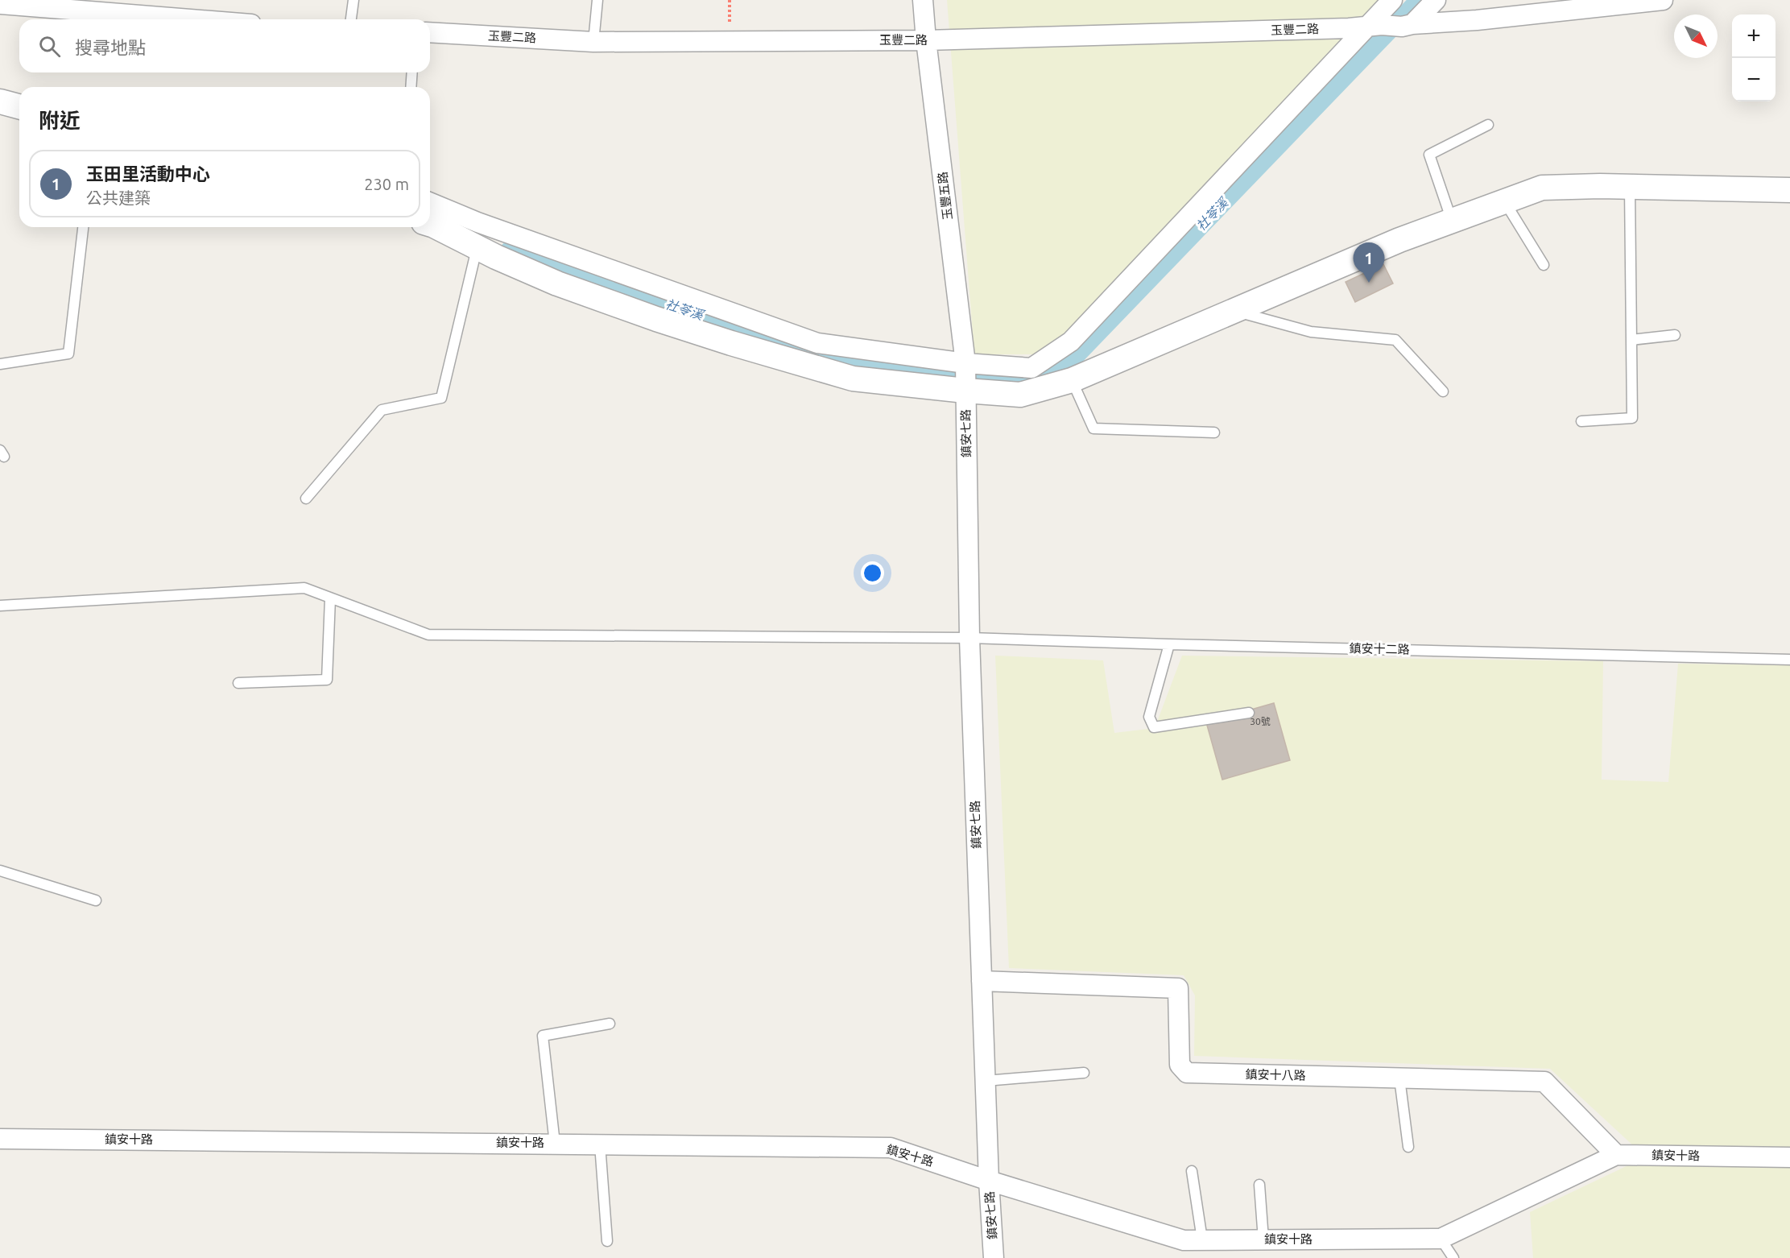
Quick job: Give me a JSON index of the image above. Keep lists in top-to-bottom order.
{
  "streets": {
    "street": [
      "玉豐二路",
      "玉豐五路",
      "鎮安七路",
      "鎮安十八路",
      "鎮安十路"
    ],
    "lane": ["鎮安十二路"]
  },
  "crossings": [
    ["玉豐二路", "玉豐五路"],
    ["玉豐五路", "鎮安七路"],
    ["鎮安七路", "鎮安十二路"],
    ["鎮安七路", "鎮安十八路"],
    ["鎮安七路", "鎮安十路"],
    ["鎮安十八路", "鎮安十路"]
  ],
  "water": ["社苓溪"],
  "house_numbers": ["30號"],
  "north": "bottom right",
  "page": {
    "map_buttons": ["+", "−"],
    "search": "搜尋地點",
    "heading": "附近",
    "list": [
      {
        "mark": "1",
        "name": "玉田里活動中心",
        "note": "公共建築",
        "value": "230 m"
      }
    ],
    "pins": "1"
  }
}
